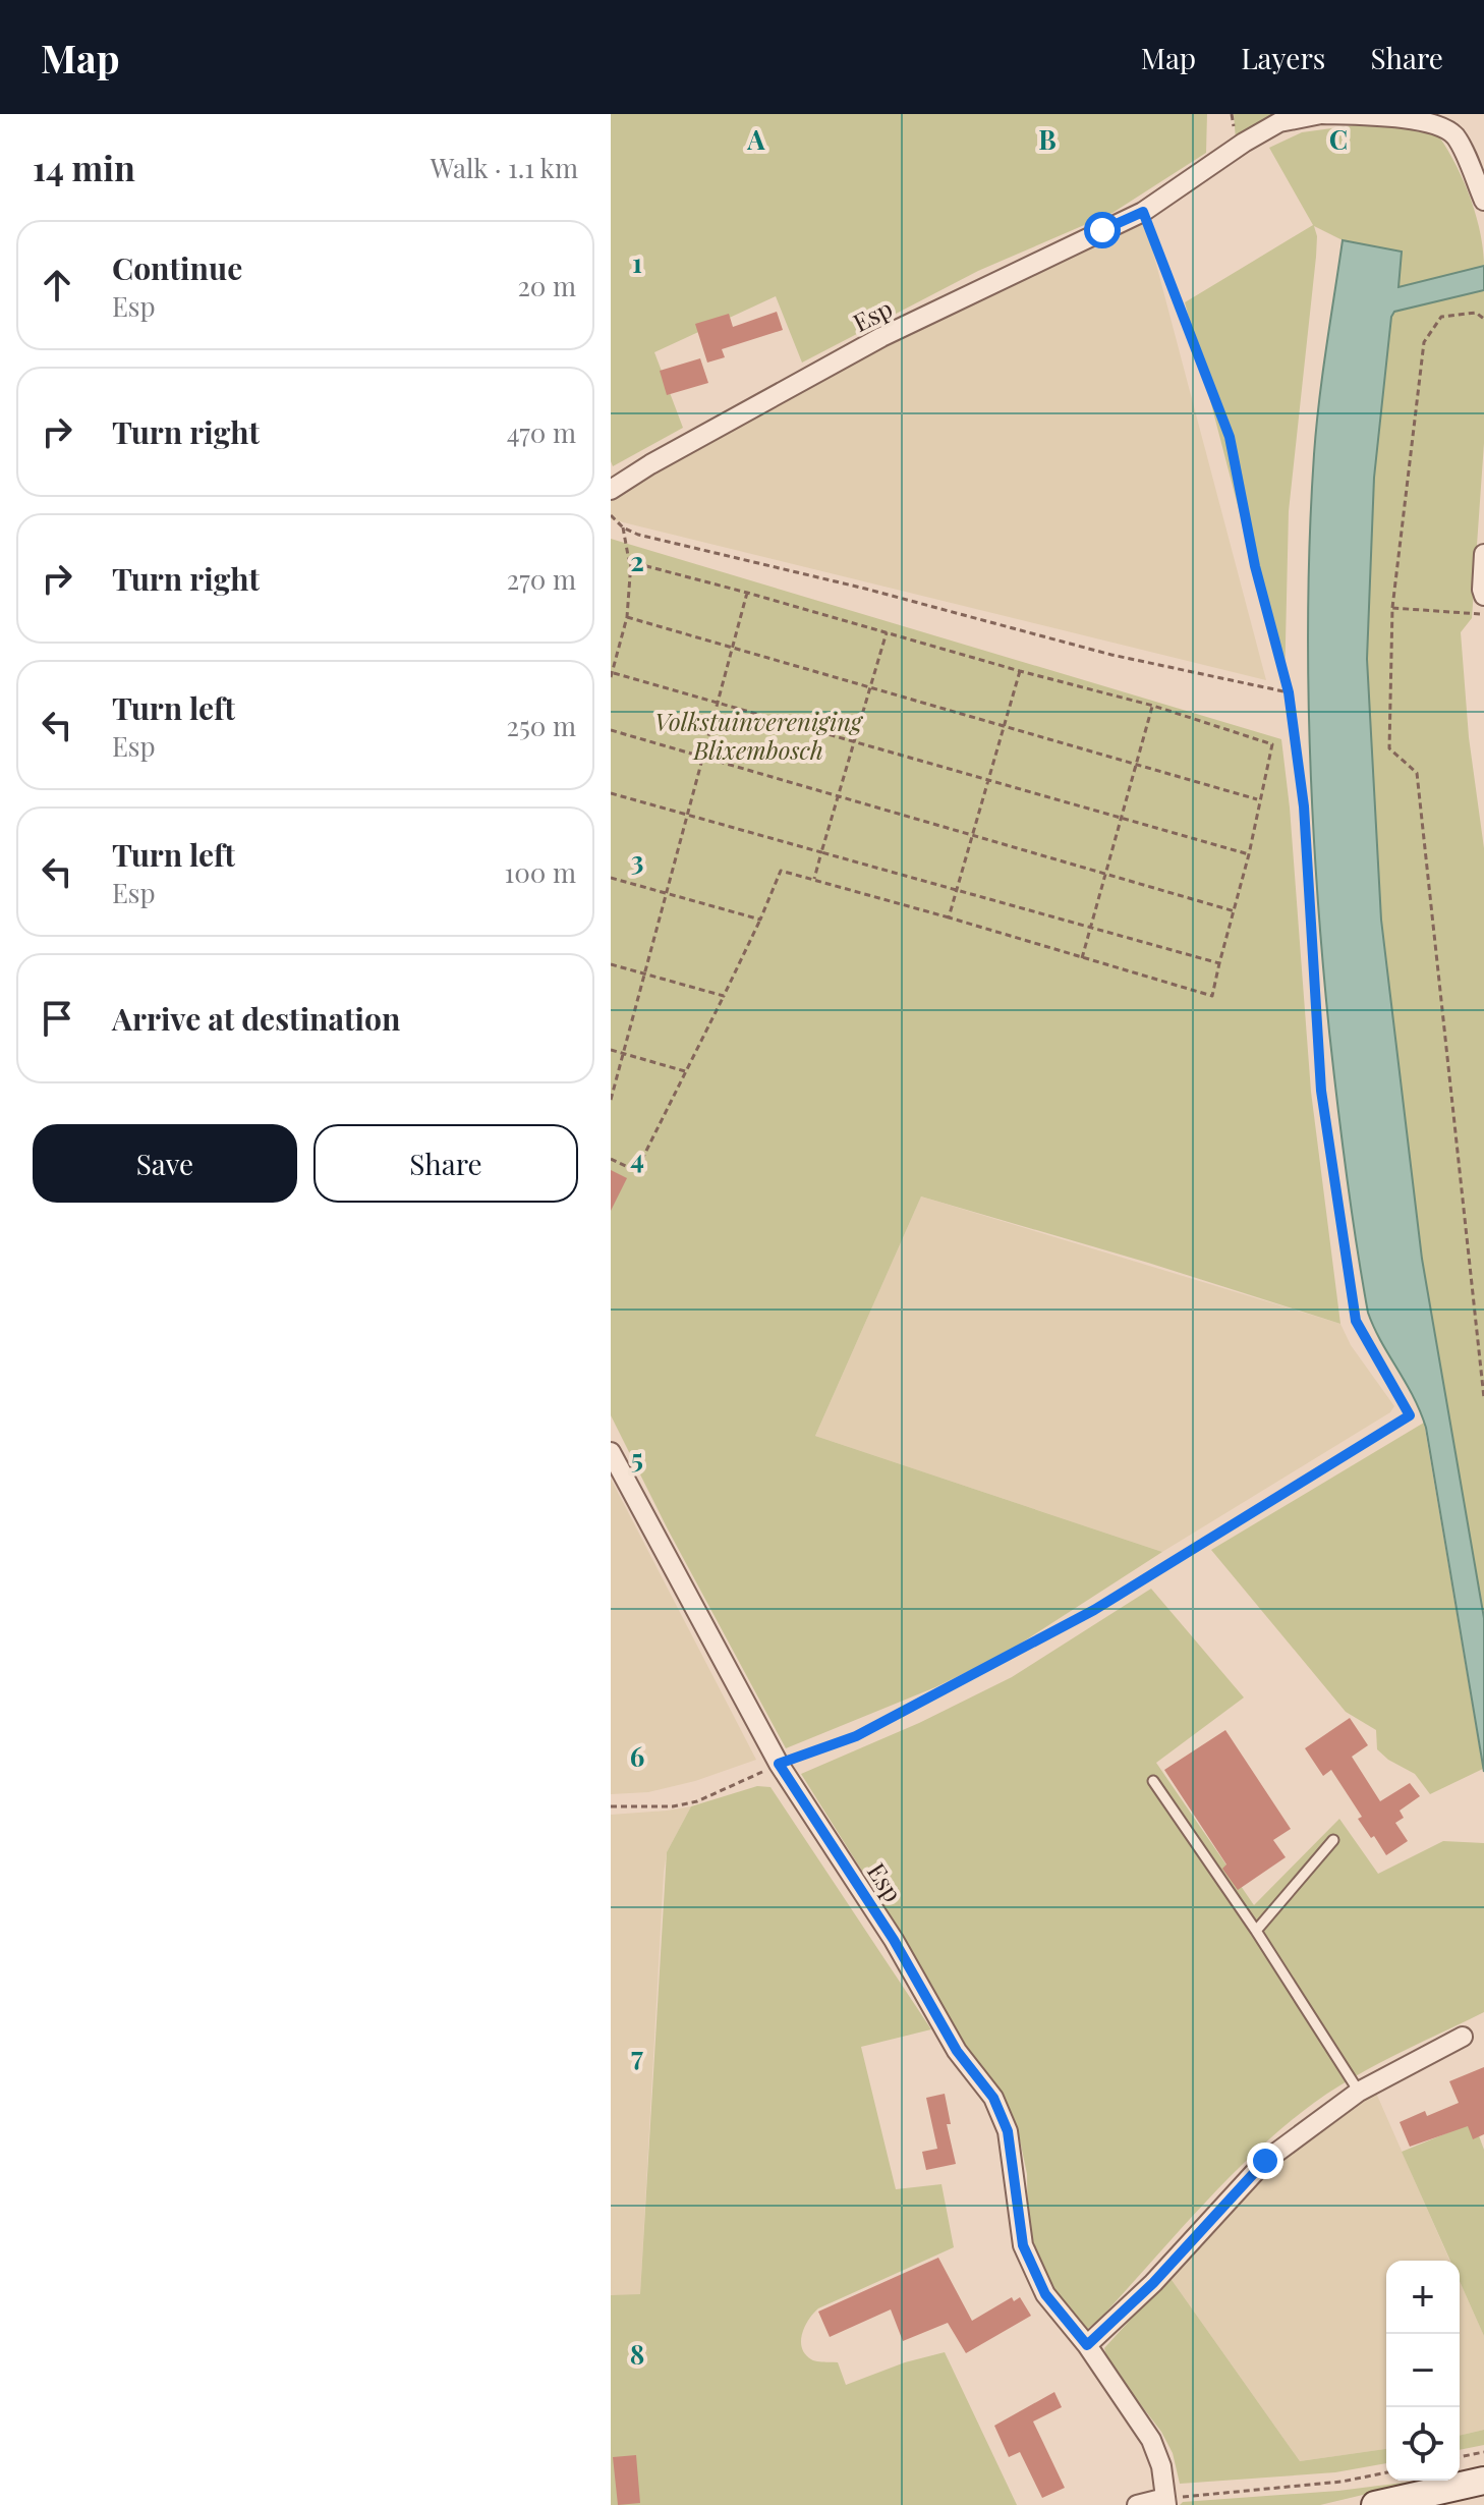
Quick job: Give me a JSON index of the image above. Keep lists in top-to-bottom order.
{
  "streets": {
    "street": ["Esp"]
  },
  "parks": ["Volkstuinvereniging Blixembosch"],
  "page": {
    "header": "Map",
    "nav": ["Map", "Layers", "Share"],
    "heading": ["14 min", "Walk · 1.1 km"],
    "list": [
      ["Continue", "Esp", "20 m"],
      ["Turn right", "470 m"],
      ["Turn right", "270 m"],
      ["Turn left", "Esp", "250 m"],
      ["Turn left", "Esp", "100 m"],
      "Arrive at destination"
    ],
    "buttons": ["Save", "Share"],
    "map_buttons": ["+", "−"]
  },
  "grid": {
    "columns": ["A", "B", "C"],
    "rows": [
      "1",
      "2",
      "3",
      "4",
      "5",
      "6",
      "7",
      "8"
    ]
  }
}
